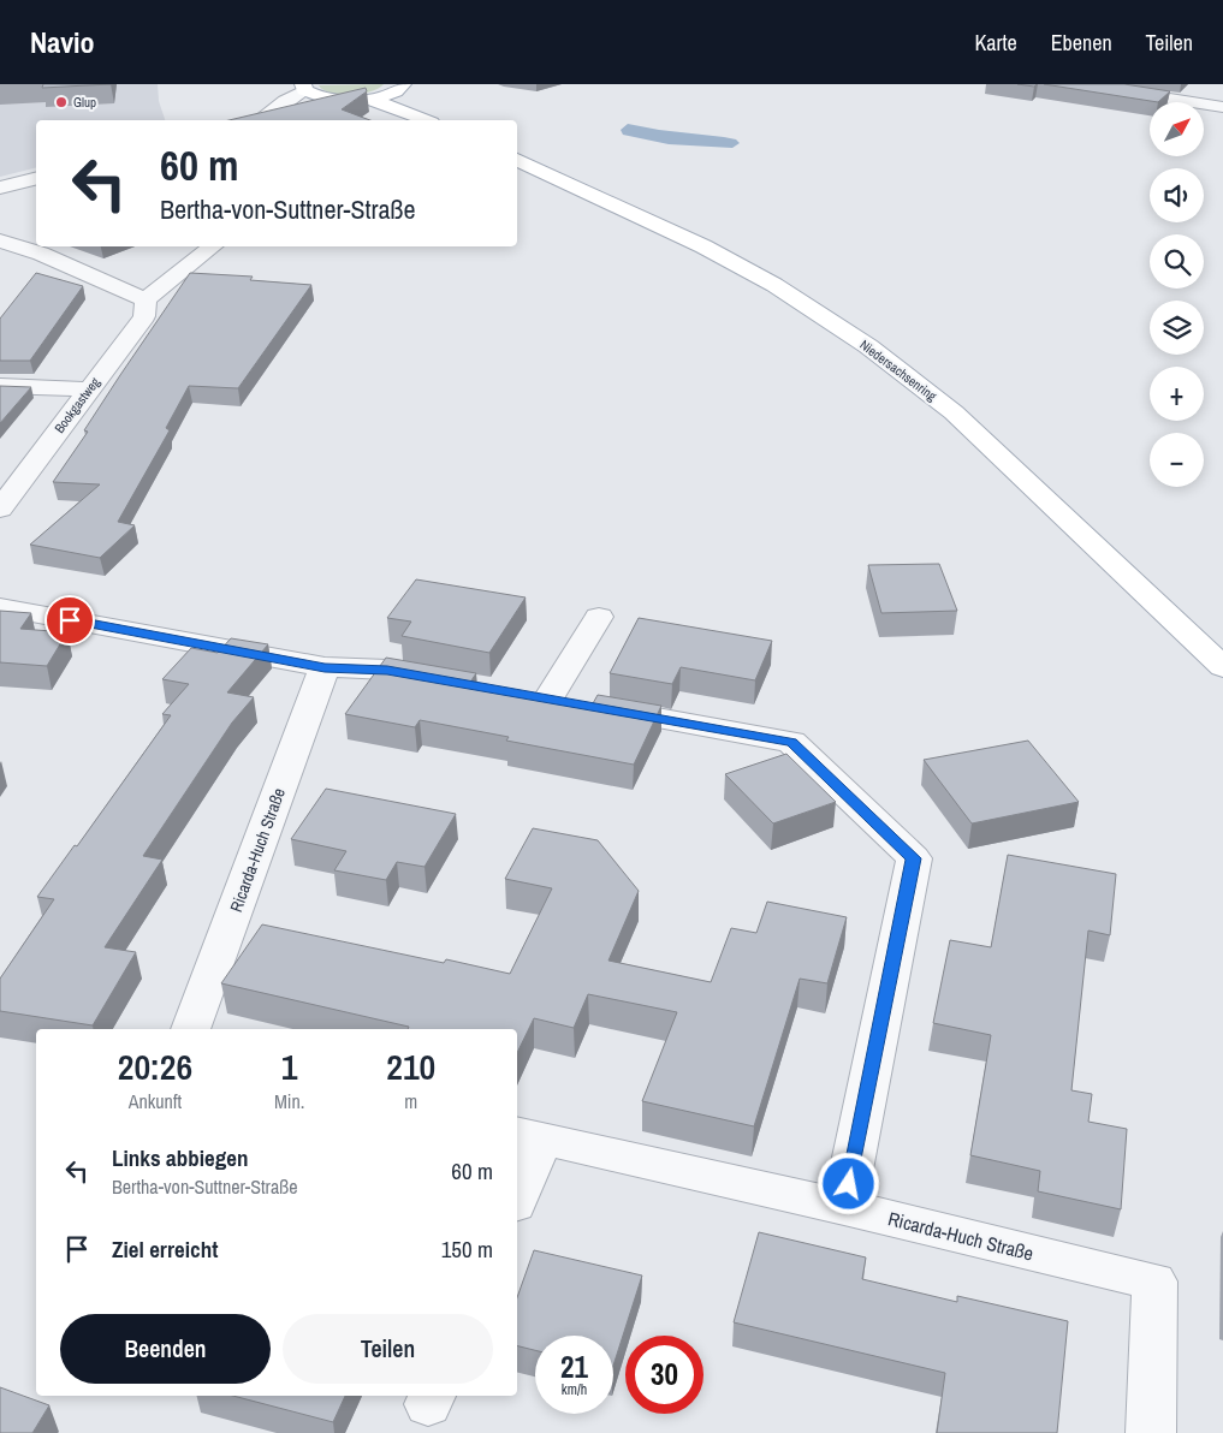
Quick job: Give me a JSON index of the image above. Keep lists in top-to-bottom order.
{
  "streets": {
    "main road": ["Niedersachsenring"],
    "street": ["Bookgastweg", "Ricarda-Huch Straße"]
  },
  "places": ["Glup"],
  "north": "top right",
  "page": {
    "header": "Navio",
    "nav": ["Karte", "Ebenen", "Teilen"],
    "map_buttons": ["+", "−"],
    "turn": ["60 m", "Bertha-von-Suttner-Straße"],
    "eta": [
      "20:26",
      "Ankunft",
      "1",
      "Min.",
      "210",
      "m"
    ],
    "list": [
      {
        "name": "Links abbiegen",
        "note": "Bertha-von-Suttner-Straße",
        "value": "60 m"
      },
      {
        "name": "Ziel erreicht",
        "value": "150 m"
      }
    ],
    "buttons": ["Beenden", "Teilen"],
    "speed": "21 km/h",
    "limit": "30"
  }
}
